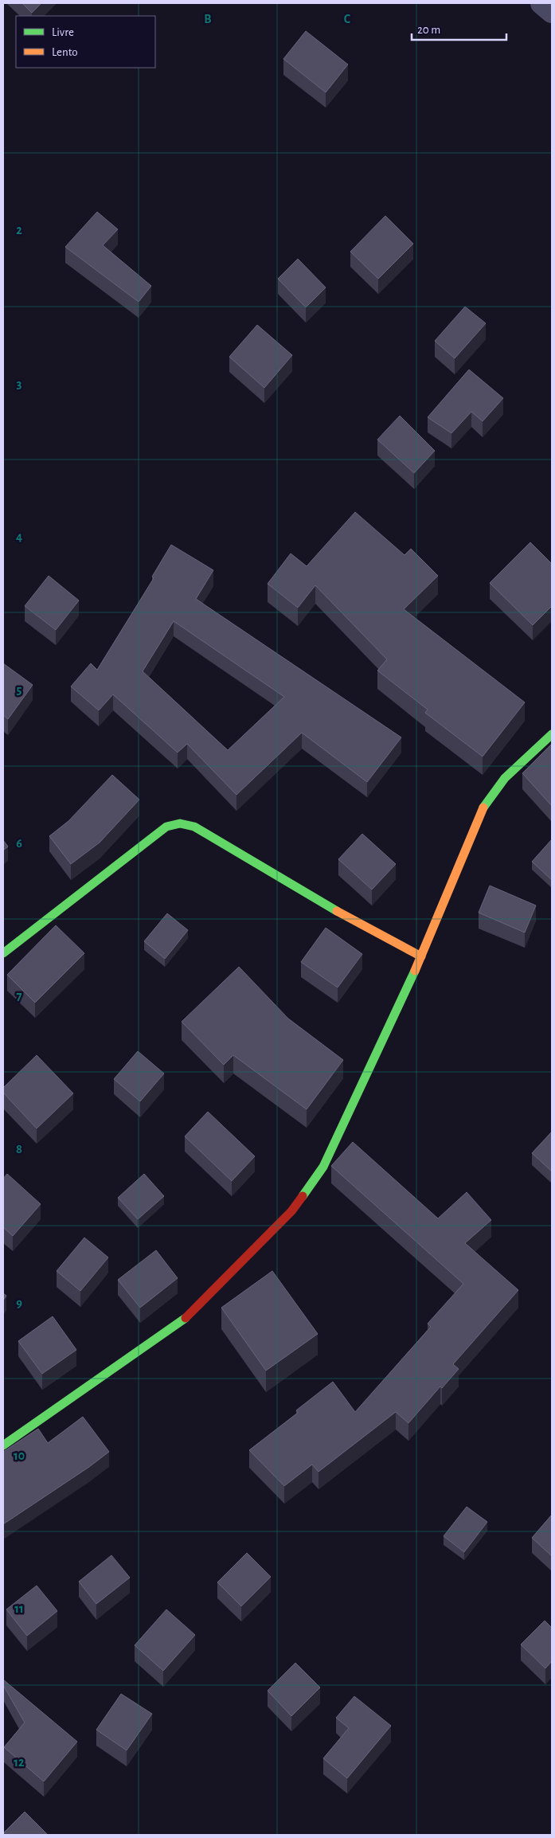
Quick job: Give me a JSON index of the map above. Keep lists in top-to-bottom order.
{
  "legend": ["Livre", "Lento"],
  "scale_bar": "20 m",
  "grid": {
    "columns": ["B", "C"],
    "rows": [
      "2",
      "3",
      "4",
      "5",
      "6",
      "7",
      "8",
      "9",
      "10",
      "11",
      "12"
    ]
  }
}
